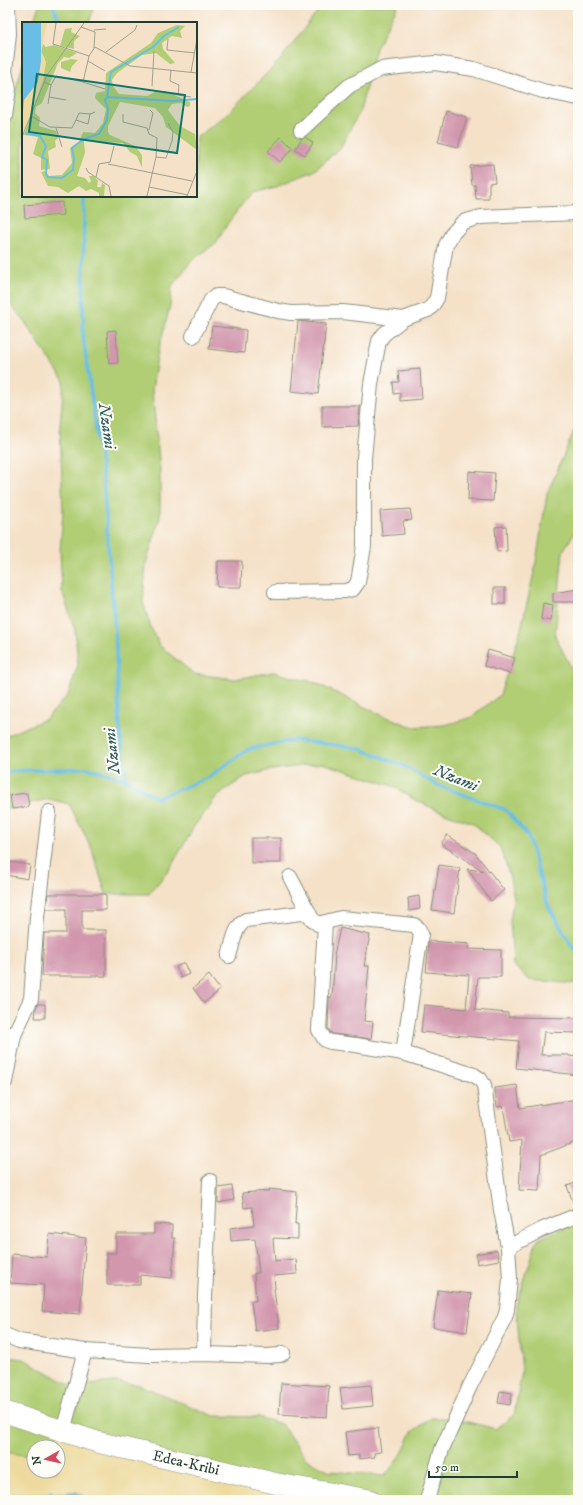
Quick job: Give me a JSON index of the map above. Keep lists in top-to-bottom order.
{
  "streets": {
    "highway": ["Edea-Kribi"]
  },
  "water": ["Nzami"],
  "scale_bar": "50 m",
  "north": "left"
}
